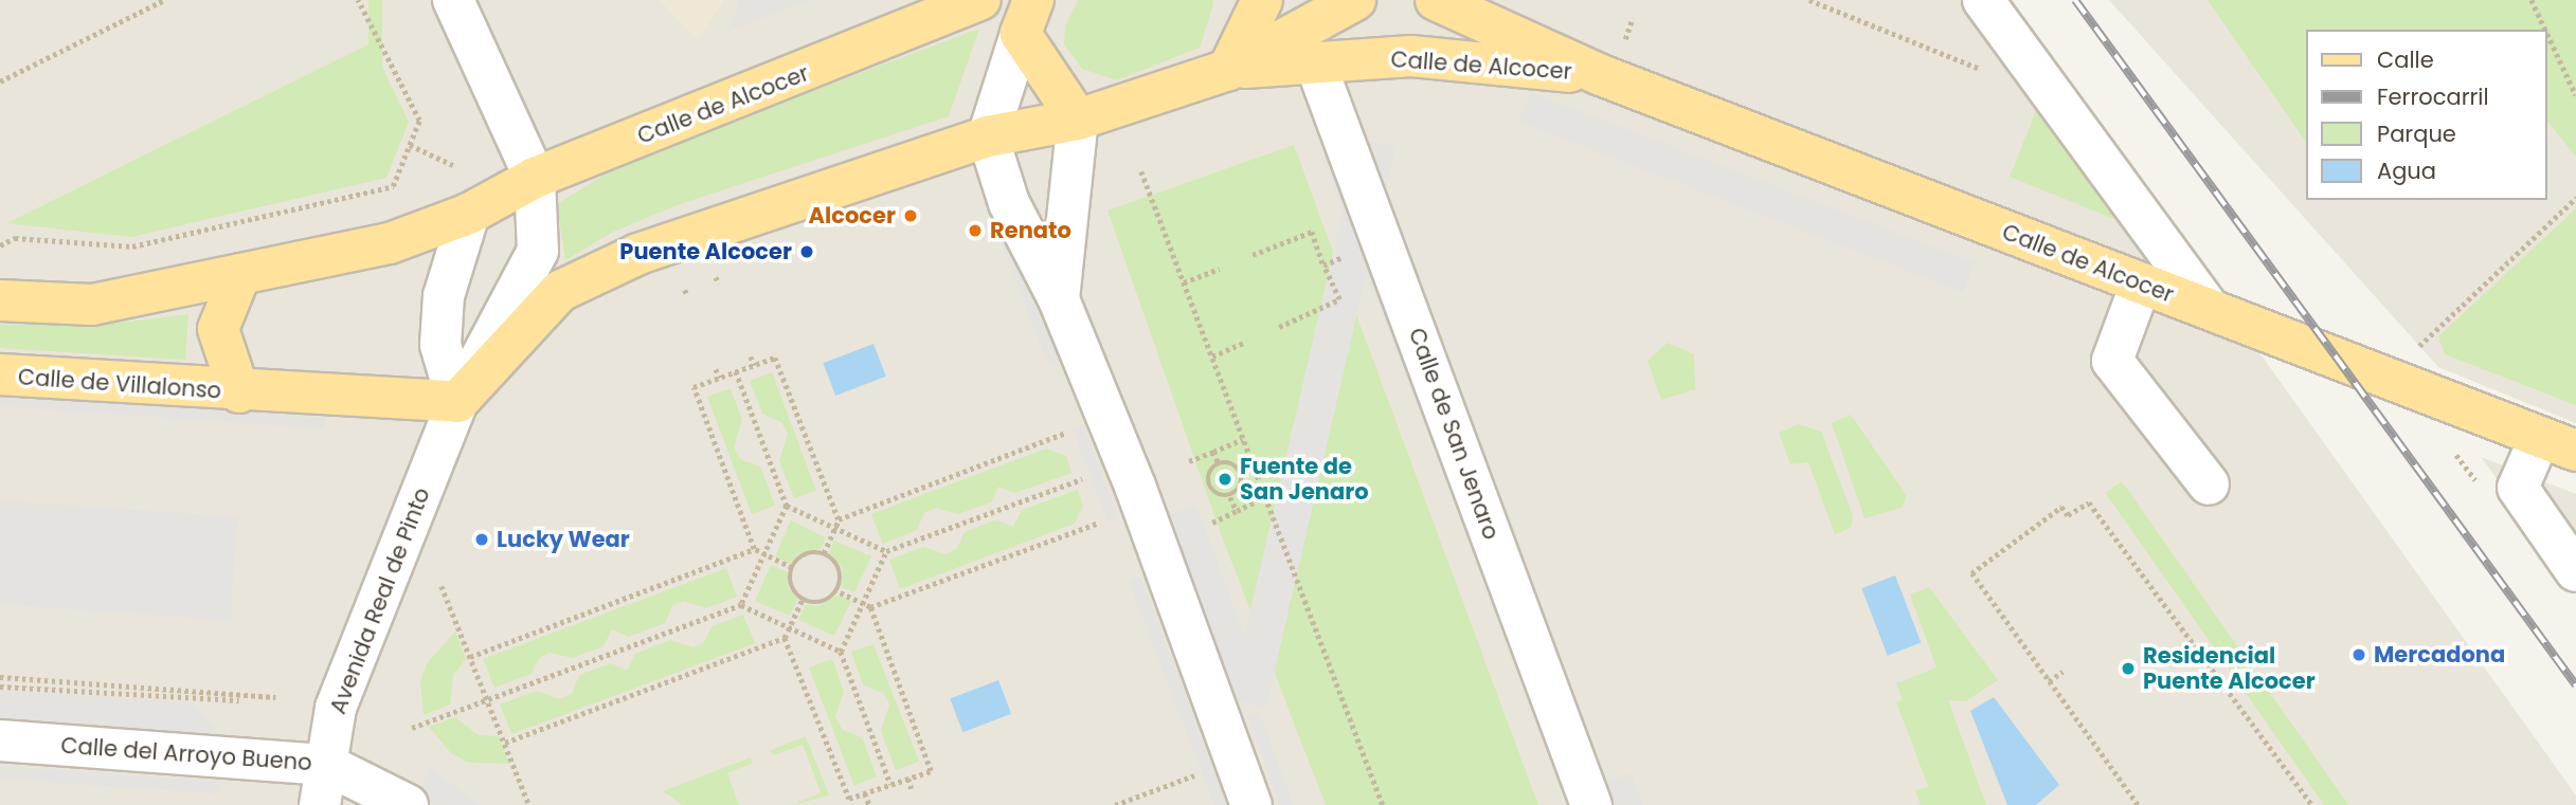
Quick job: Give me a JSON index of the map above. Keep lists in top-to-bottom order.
{
  "streets": {
    "main road": ["Calle de Alcocer", "Calle de Villalonso"],
    "street": ["Calle de San Jenaro", "Avenida Real de Pinto", "Calle del Arroyo Bueno"]
  },
  "crossings": [
    ["Calle de Alcocer", "Calle de Villalonso"],
    ["Calle de Alcocer", "Calle de San Jenaro"],
    ["Calle de Alcocer", "Avenida Real de Pinto"],
    ["Calle de Villalonso", "Avenida Real de Pinto"],
    ["Avenida Real de Pinto", "Calle del Arroyo Bueno"]
  ],
  "places": [
    "Alcocer",
    "Renato",
    "Puente Alcocer",
    "Fuente de San Jenaro",
    "Lucky Wear",
    "Mercadona",
    "Residencial Puente Alcocer"
  ],
  "legend": [
    "Calle",
    "Ferrocarril",
    "Parque",
    "Agua"
  ]
}
